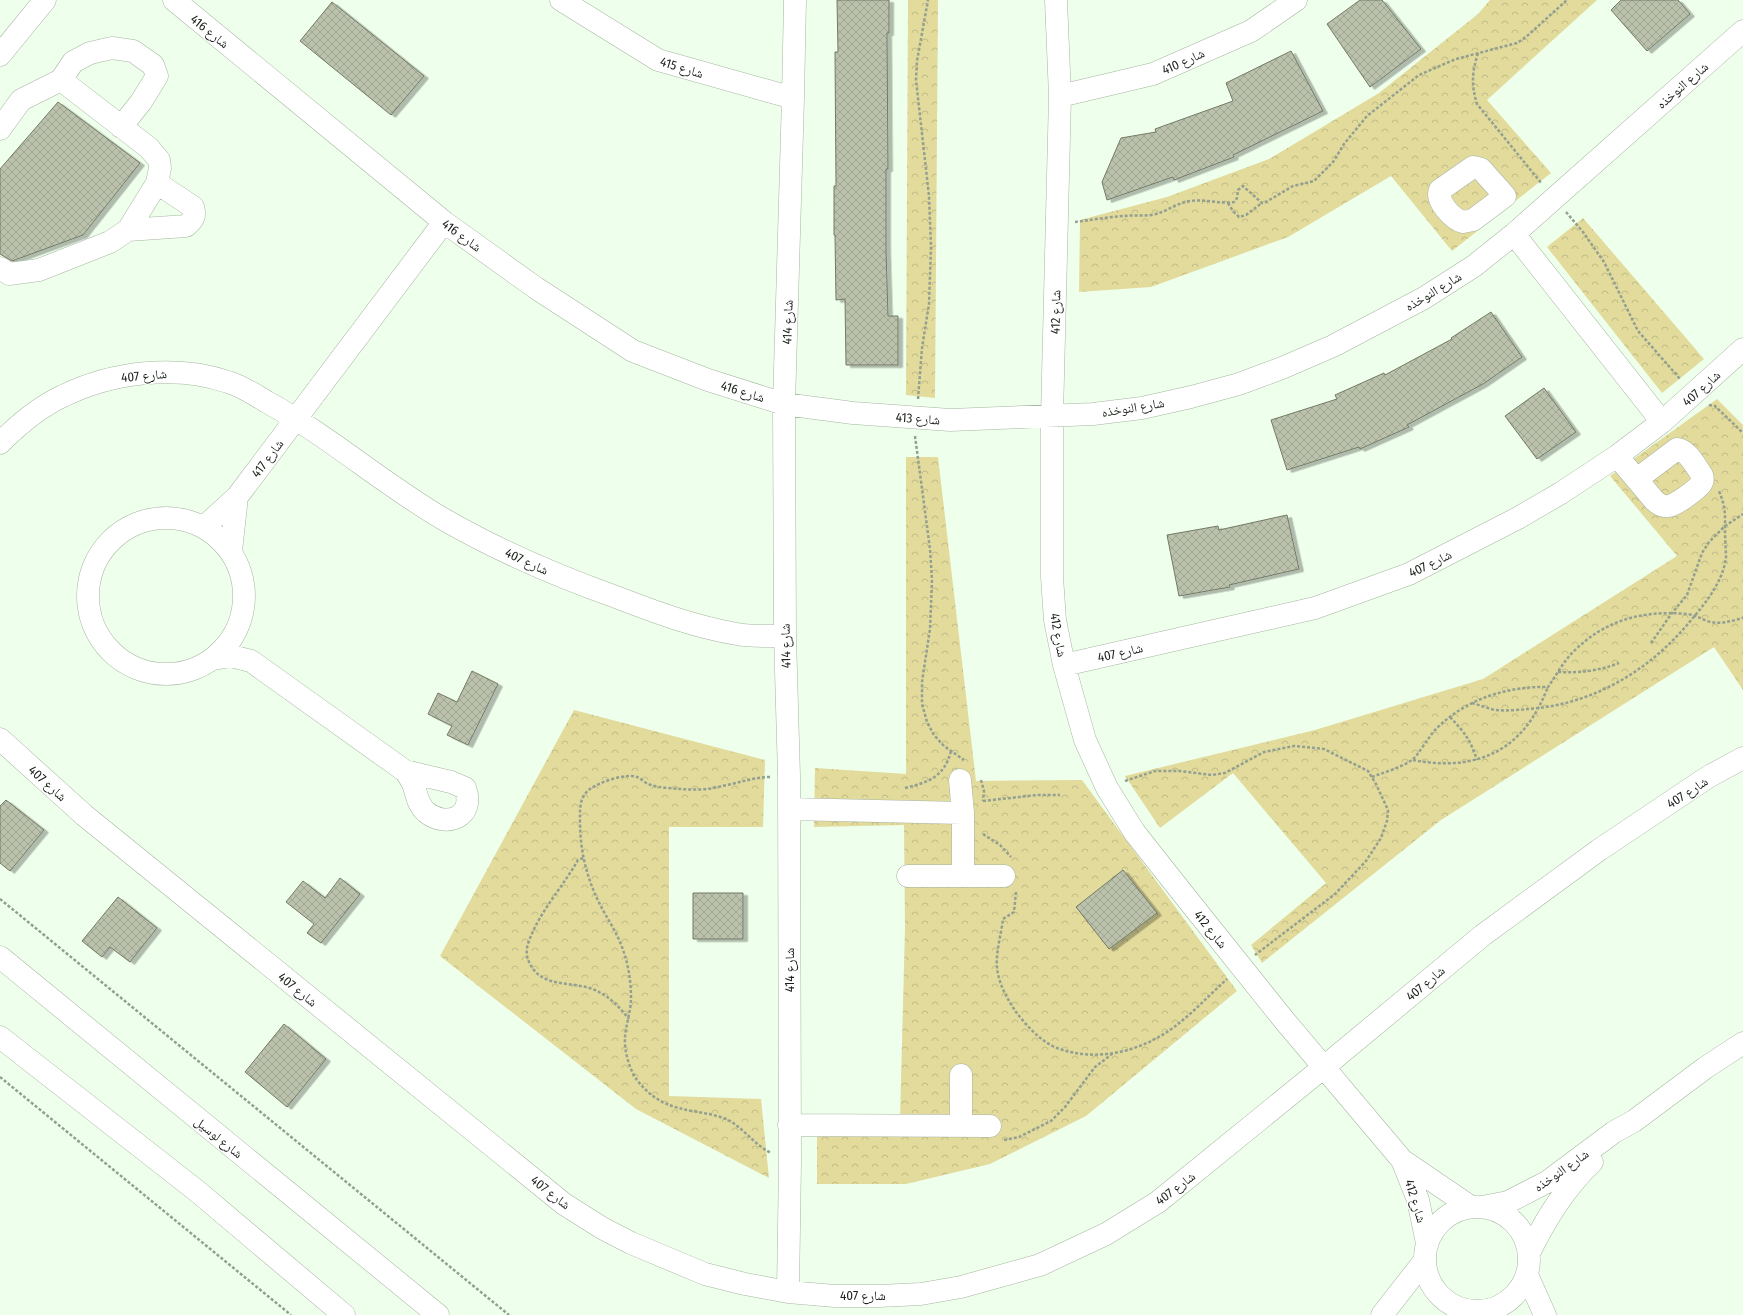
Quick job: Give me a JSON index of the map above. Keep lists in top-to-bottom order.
{
  "streets": {
    "street": [
      "شارع 416",
      "شارع 410",
      "شارع 415",
      "شارع النوخذه",
      "شارع 412",
      "شارع 414",
      "شارع 407",
      "شارع 413",
      "شارع 417",
      "شارع لوسيل"
    ]
  },
  "crossings": [
    ["شارع 416", "شارع 414"],
    ["شارع 416", "شارع 413"],
    ["شارع 410", "شارع 412"],
    ["شارع 415", "شارع 414"],
    ["شارع النوخذه", "شارع 412"],
    ["شارع النوخذه", "شارع 413"],
    ["شارع 412", "شارع 407"],
    ["شارع 412", "شارع 413"],
    ["شارع 414", "شارع 407"],
    ["شارع 414", "شارع 413"],
    ["شارع 407", "شارع 417"]
  ]
}
